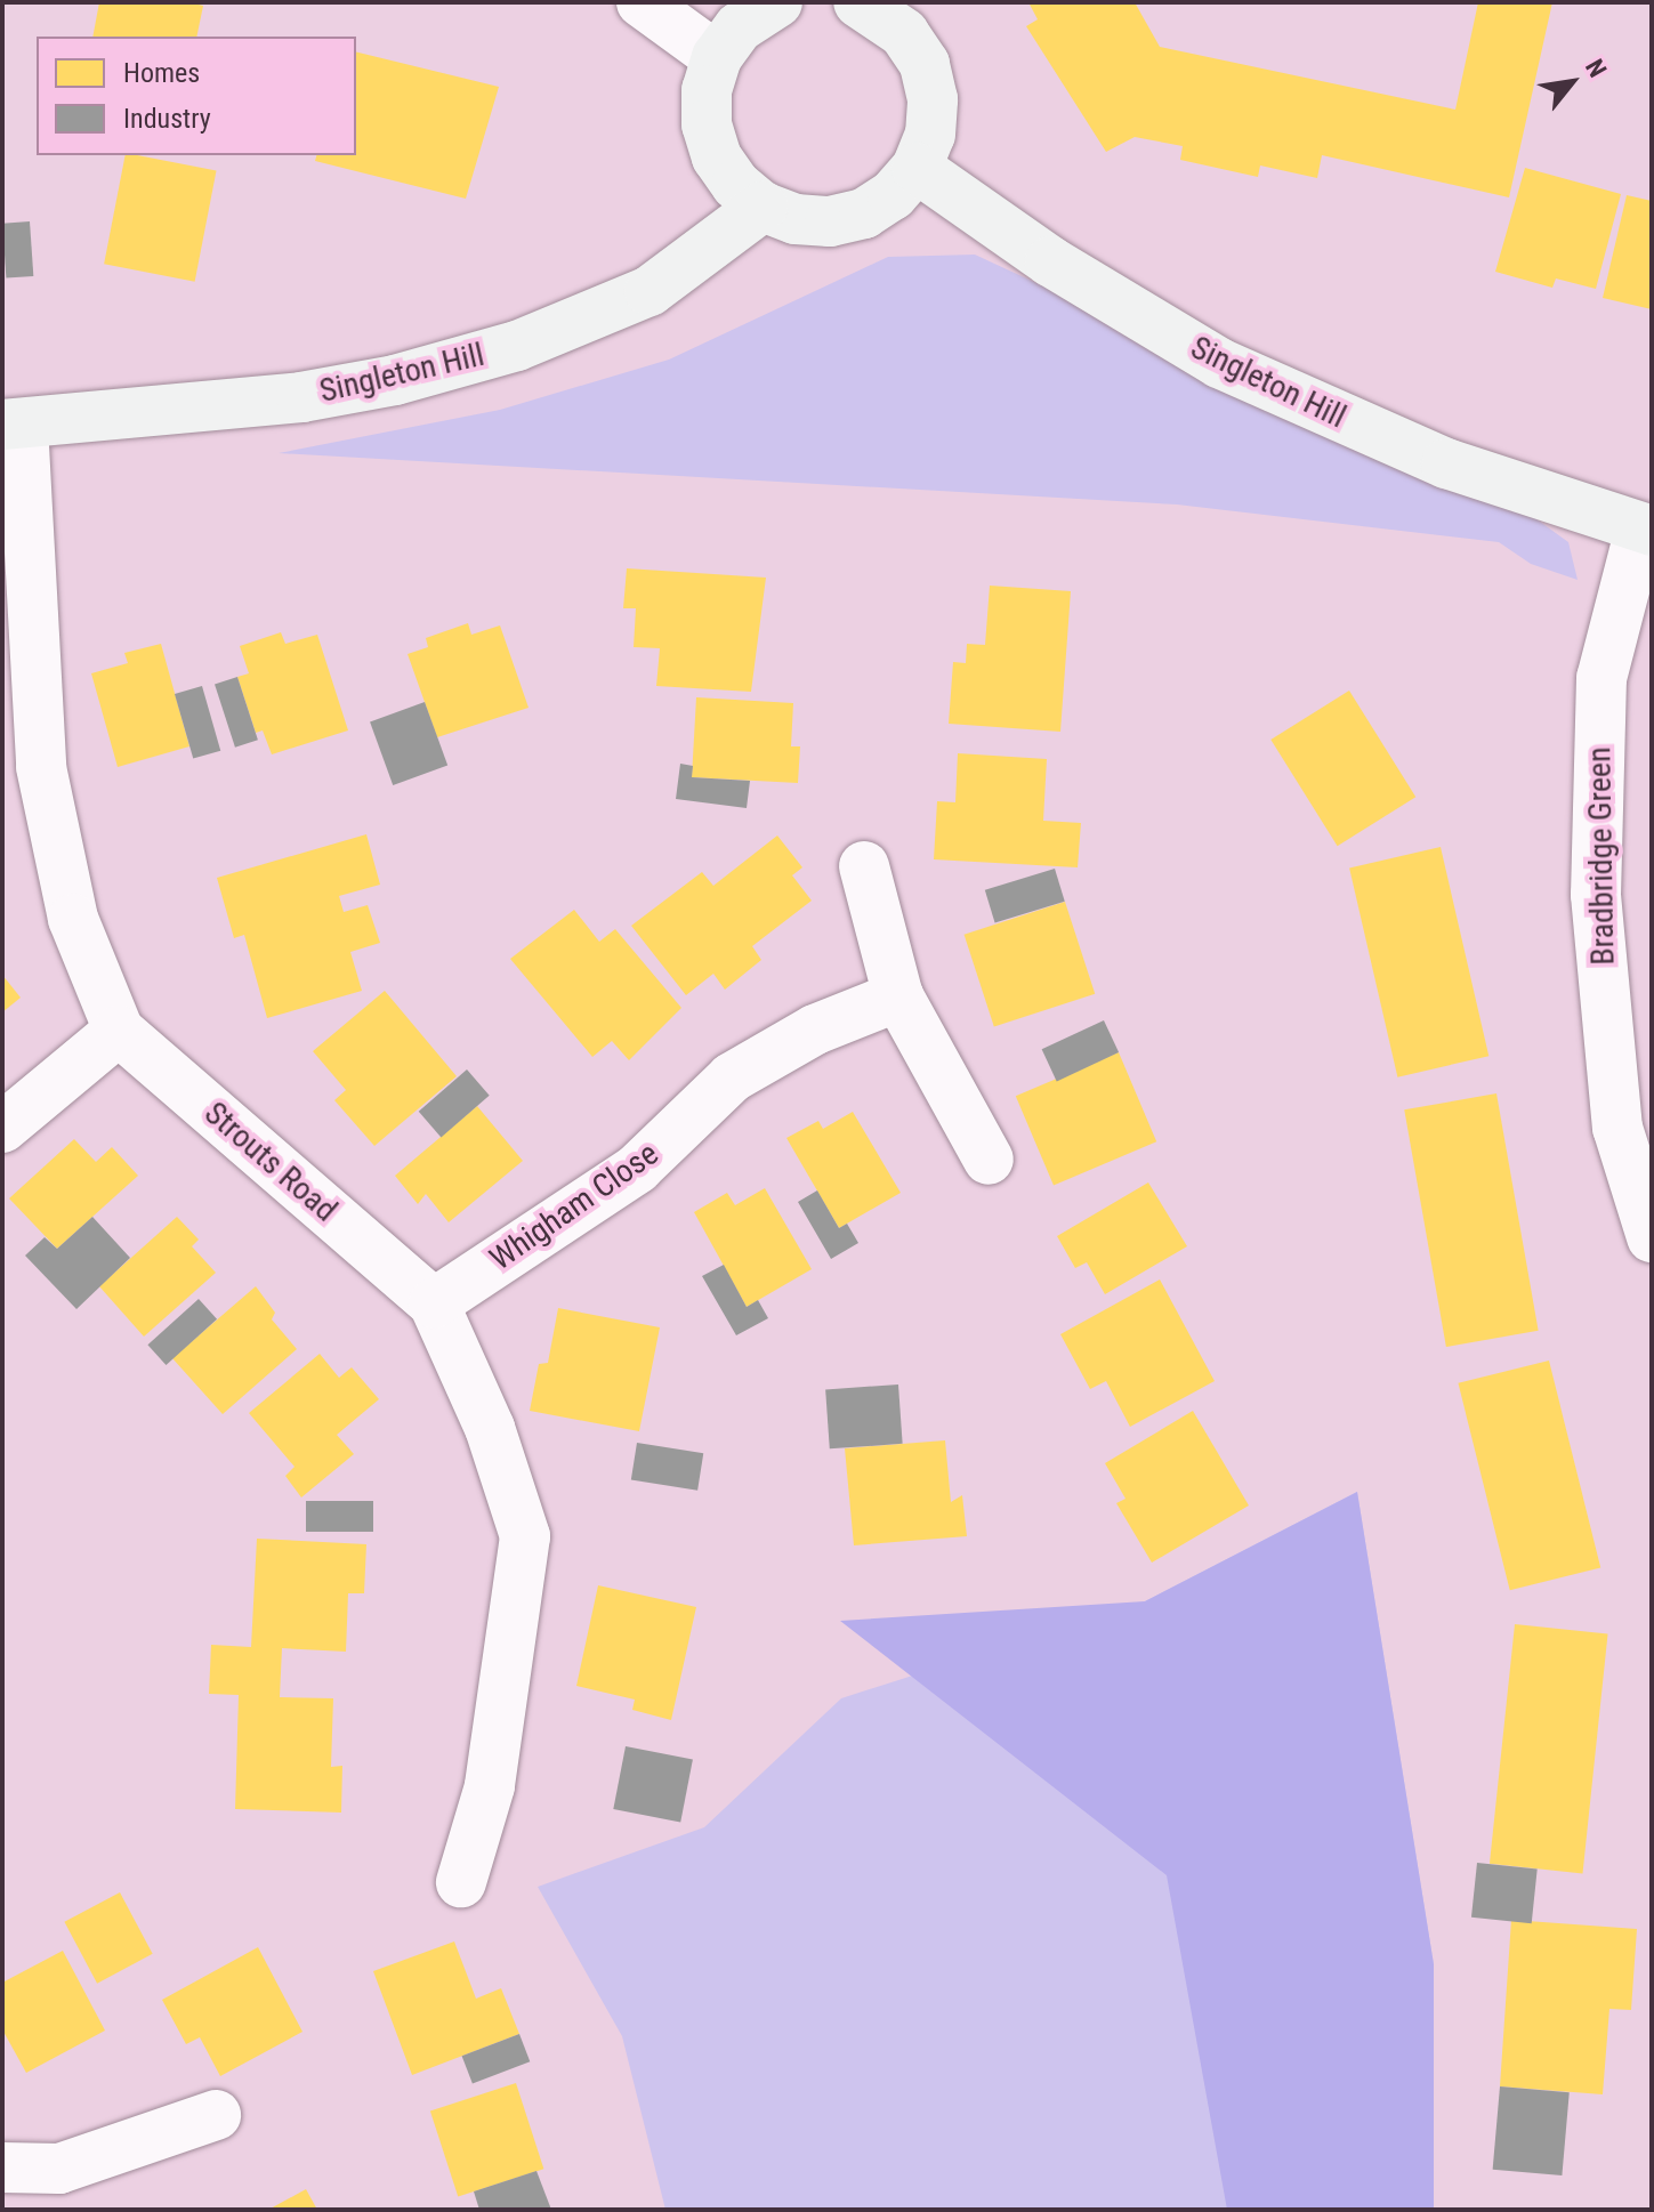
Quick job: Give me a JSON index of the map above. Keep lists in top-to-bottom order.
{
  "streets": {
    "street": [
      "Singleton Hill",
      "Bradbridge Green",
      "Strouts Road",
      "Whigham Close"
    ]
  },
  "crossings": [
    ["Singleton Hill", "Bradbridge Green"],
    ["Singleton Hill", "Strouts Road"],
    ["Strouts Road", "Whigham Close"]
  ],
  "legend": ["Homes", "Industry"],
  "north": "top right"
}
